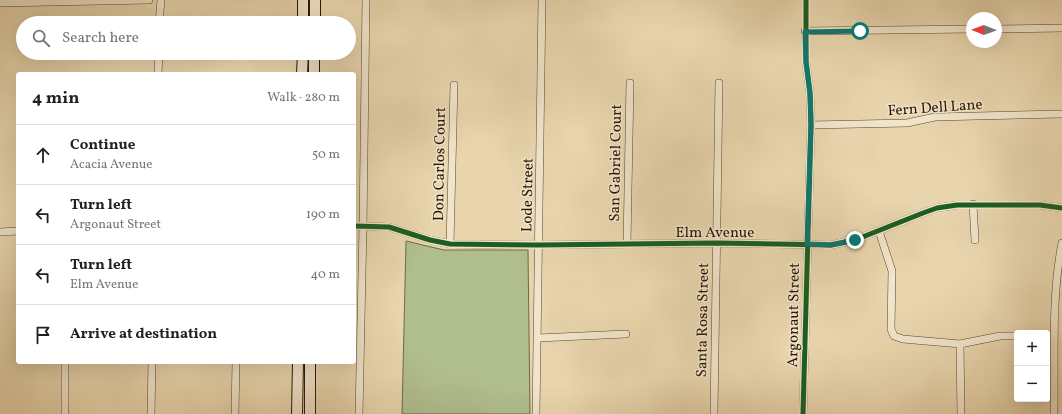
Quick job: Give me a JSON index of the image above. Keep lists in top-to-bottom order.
{
  "streets": {
    "street": [
      "Fern Dell Lane",
      "San Gabriel Court",
      "Don Carlos Court",
      "Lode Street",
      "Elm Avenue",
      "Argonaut Street",
      "Santa Rosa Street"
    ]
  },
  "crossings": [
    ["Fern Dell Lane", "Argonaut Street"],
    ["San Gabriel Court", "Elm Avenue"],
    ["Don Carlos Court", "Elm Avenue"],
    ["Lode Street", "Elm Avenue"],
    ["Elm Avenue", "Argonaut Street"],
    ["Elm Avenue", "Santa Rosa Street"]
  ],
  "north": "left",
  "page": {
    "search": "Search here",
    "heading": ["4 min", "Walk · 280 m"],
    "list": [
      ["Continue", "Acacia Avenue", "50 m"],
      ["Turn left", "Argonaut Street", "190 m"],
      ["Turn left", "Elm Avenue", "40 m"],
      "Arrive at destination"
    ],
    "map_buttons": ["+", "−"]
  }
}
